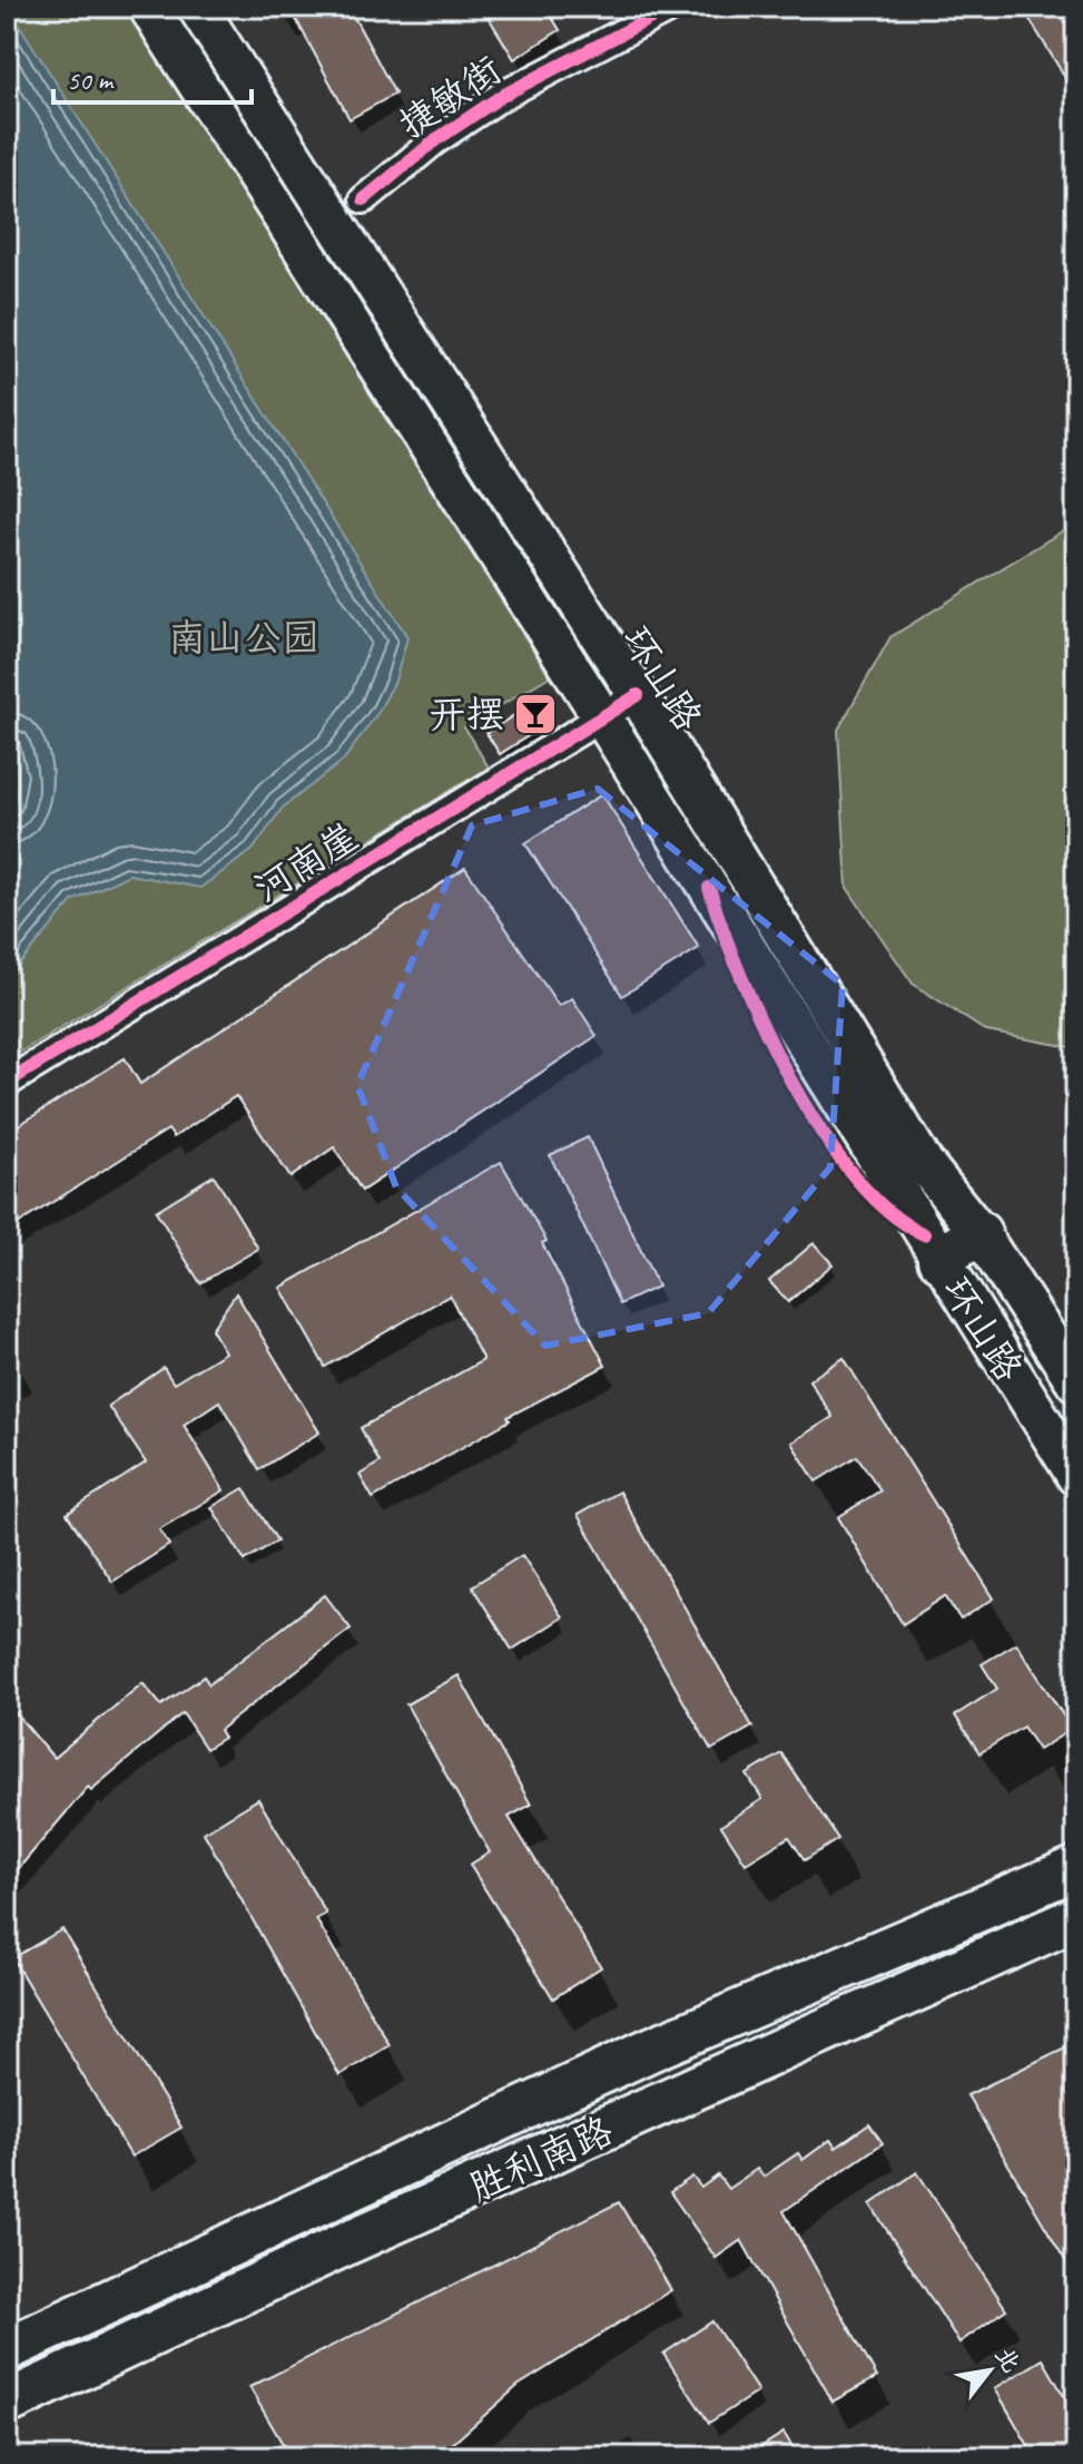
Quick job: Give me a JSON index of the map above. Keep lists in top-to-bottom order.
{
  "streets": {
    "main road": ["环山路", "胜利南路"],
    "street": ["捷敏街", "河南崖"]
  },
  "crossings": [
    ["环山路", "河南崖"]
  ],
  "parks": ["南山公园"],
  "places": {
    "bar": ["开摆"]
  },
  "scale_bar": "50 m",
  "north": "top right"
}
